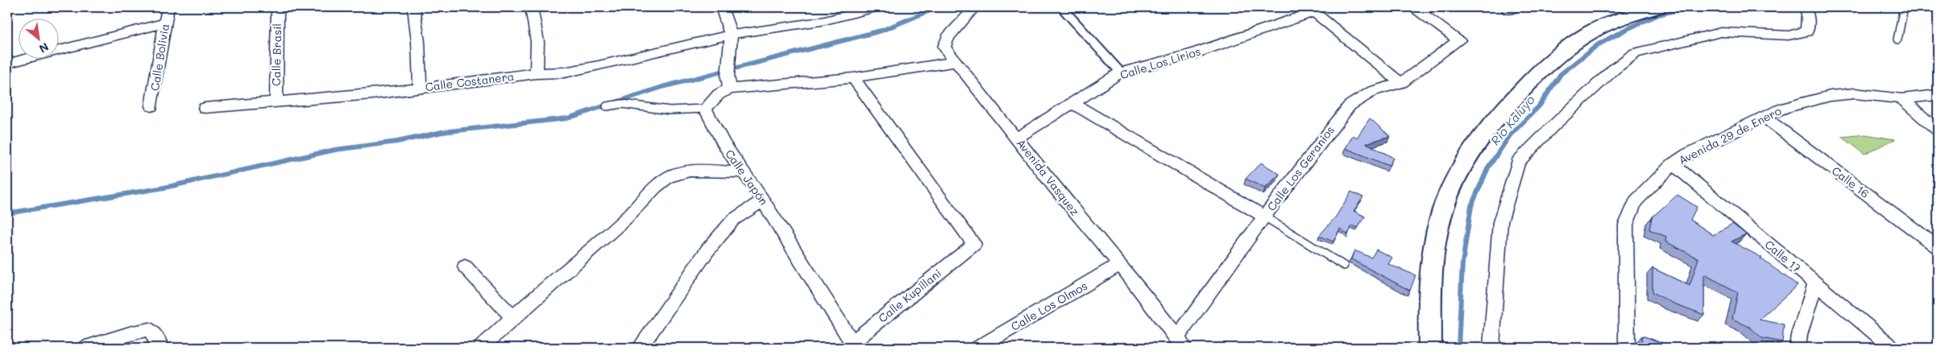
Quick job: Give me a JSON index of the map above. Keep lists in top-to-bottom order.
{
  "streets": {
    "street": [
      "Calle Brasil",
      "Calle Bolivia",
      "Calle Los Lirios",
      "Calle Costanera",
      "Avenida 29 de Enero",
      "Calle Los Geranios",
      "Calle Japón",
      "Avenida Vasquez",
      "Calle 16",
      "Calle 17",
      "Calle Kupillani",
      "Calle Los Olmos"
    ]
  },
  "crossings": [
    ["Calle Brasil", "Calle Costanera"],
    ["Calle Los Lirios", "Avenida Vasquez"],
    ["Avenida 29 de Enero", "Calle 16"],
    ["Avenida 29 de Enero", "Calle 17"],
    ["Calle Los Geranios", "Avenida Vasquez"],
    ["Calle Japón", "Calle Kupillani"],
    ["Avenida Vasquez", "Calle Los Olmos"]
  ],
  "water": ["Rio Kaluyo"],
  "north": "bottom right"
}
